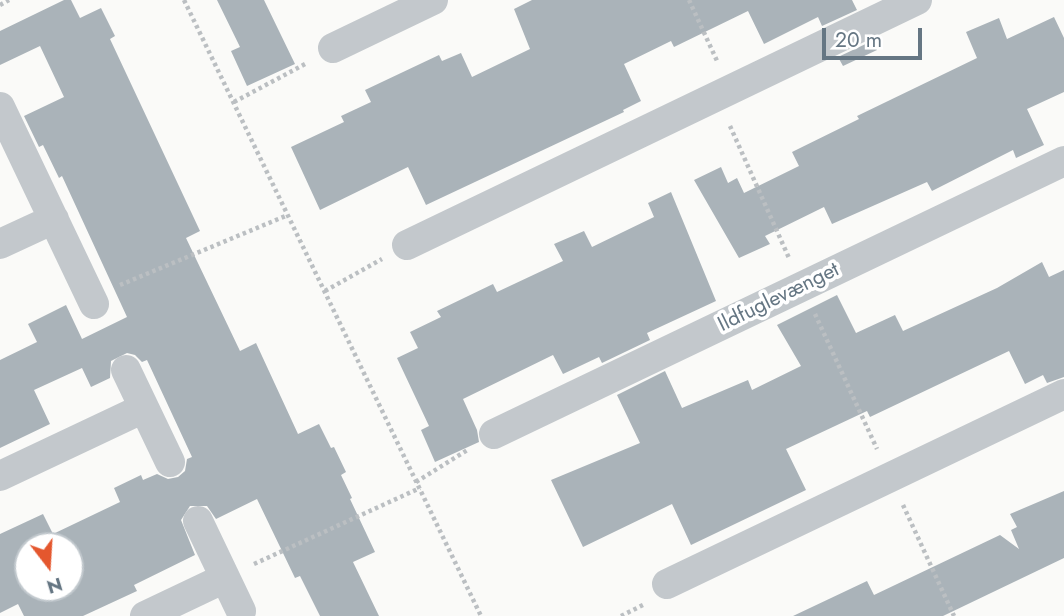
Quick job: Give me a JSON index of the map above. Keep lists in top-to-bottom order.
{
  "streets": {
    "street": ["Ildfuglevænget"]
  },
  "scale_bar": "20 m",
  "north": "bottom"
}
